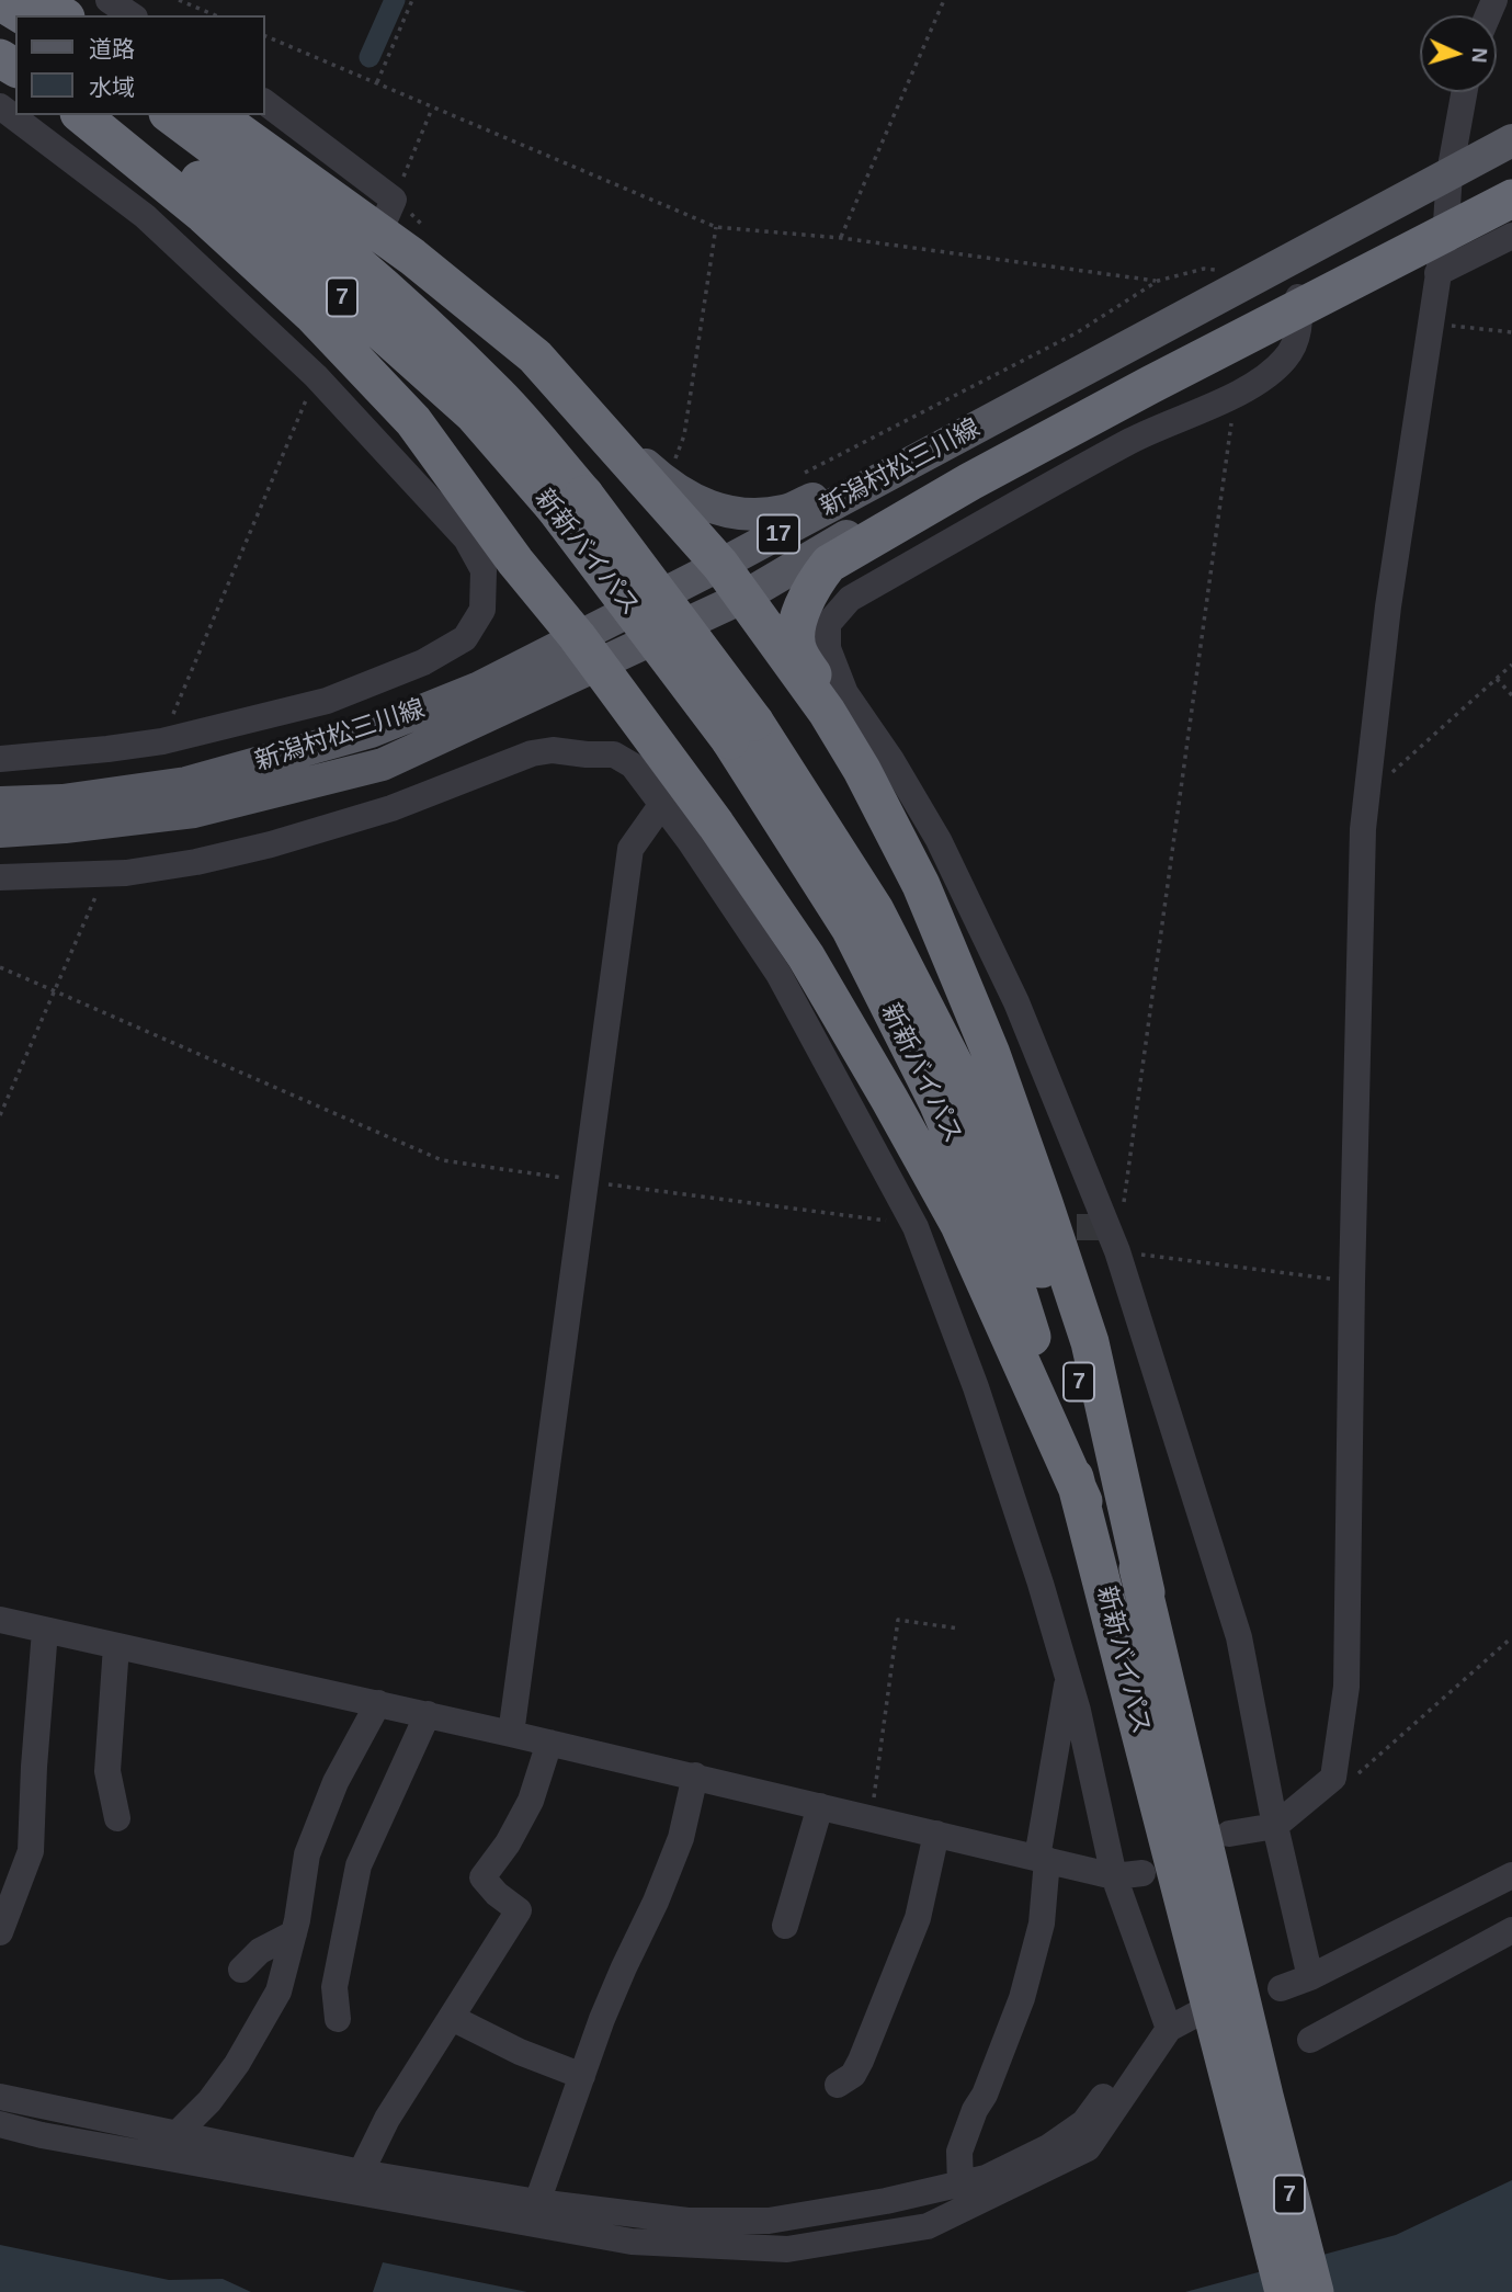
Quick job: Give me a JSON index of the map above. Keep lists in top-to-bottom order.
{
  "streets": {
    "highway": ["7", "新新バイパス"],
    "main road": ["新潟村松三川線", "17"]
  },
  "legend": ["道路", "水域"],
  "north": "right"
}
